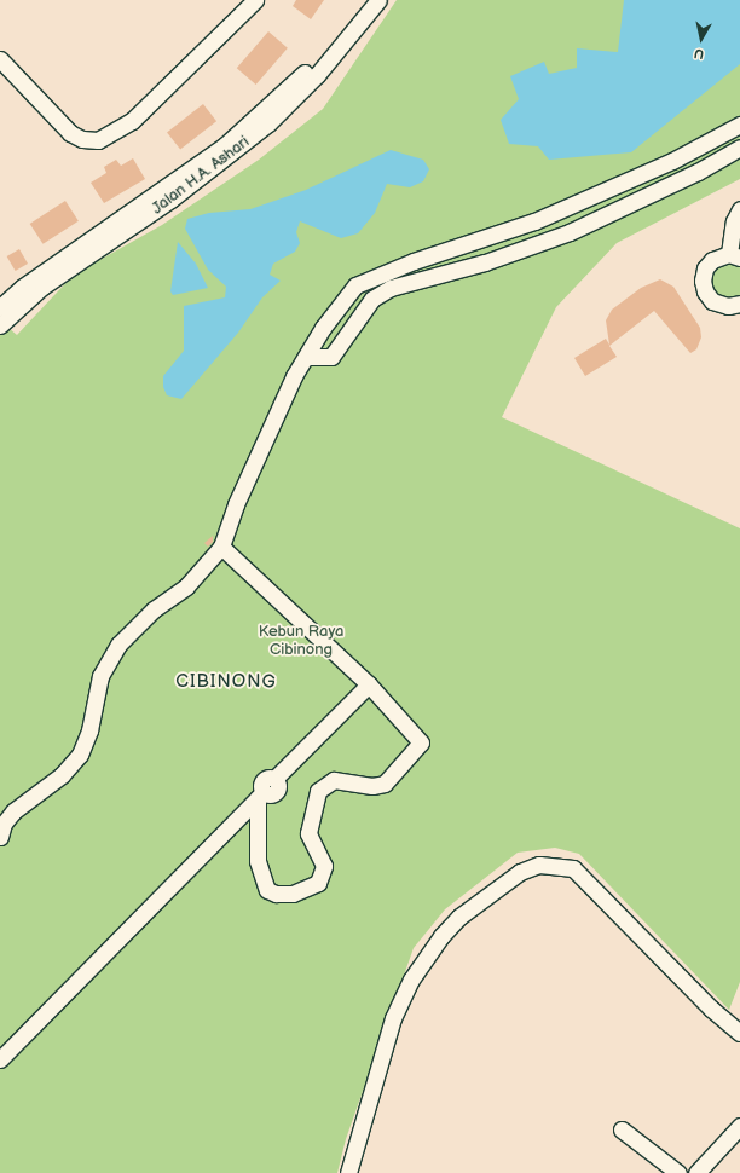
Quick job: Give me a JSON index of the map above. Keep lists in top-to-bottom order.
{
  "streets": {
    "street": ["Jalan H.A. Ashari"]
  },
  "districts": ["CIBINONG"],
  "parks": ["Kebun Raya Cibinong"],
  "north": "bottom"
}
